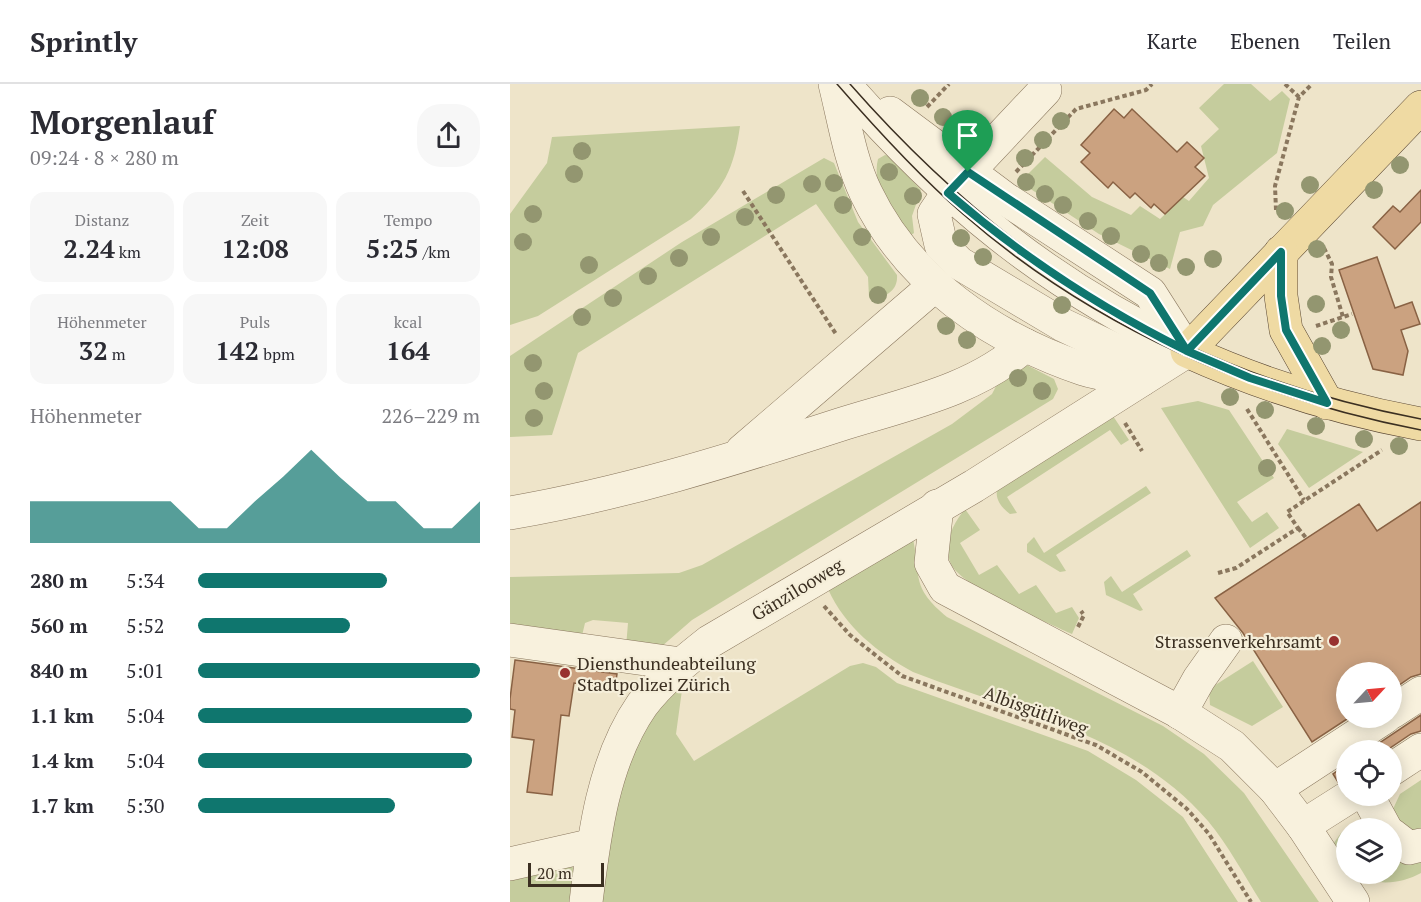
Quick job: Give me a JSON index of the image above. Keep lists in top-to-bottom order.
{
  "streets": {
    "street": ["Gänzilooweg"],
    "path": ["Albisgütliweg"]
  },
  "crossings": [
    ["Gänzilooweg", "Albisgütliweg"]
  ],
  "places": ["Strassenverkehrsamt", "Diensthundeabteilung Stadtpolizei Zürich"],
  "scale_bar": "20 m",
  "north": "top right",
  "page": {
    "header": "Sprintly",
    "nav": ["Karte", "Ebenen", "Teilen"],
    "heading": ["Morgenlauf", "09:24 · 8 × 280 m"],
    "stats": [
      ["Distanz", "2.24 km"],
      ["Zeit", "12:08"],
      ["Tempo", "5:25 /km"],
      ["Höhenmeter", "32 m"],
      ["Puls", "142 bpm"],
      ["kcal", "164"]
    ],
    "chart": ["Höhenmeter", "226–229 m"],
    "list": [
      {
        "name": "280 m",
        "note": "5:34"
      },
      {
        "name": "560 m",
        "note": "5:52"
      },
      {
        "name": "840 m",
        "note": "5:01"
      },
      {
        "name": "1.1 km",
        "note": "5:04"
      },
      {
        "name": "1.4 km",
        "note": "5:04"
      },
      {
        "name": "1.7 km",
        "note": "5:30"
      }
    ],
    "scale": "20 m"
  }
}
